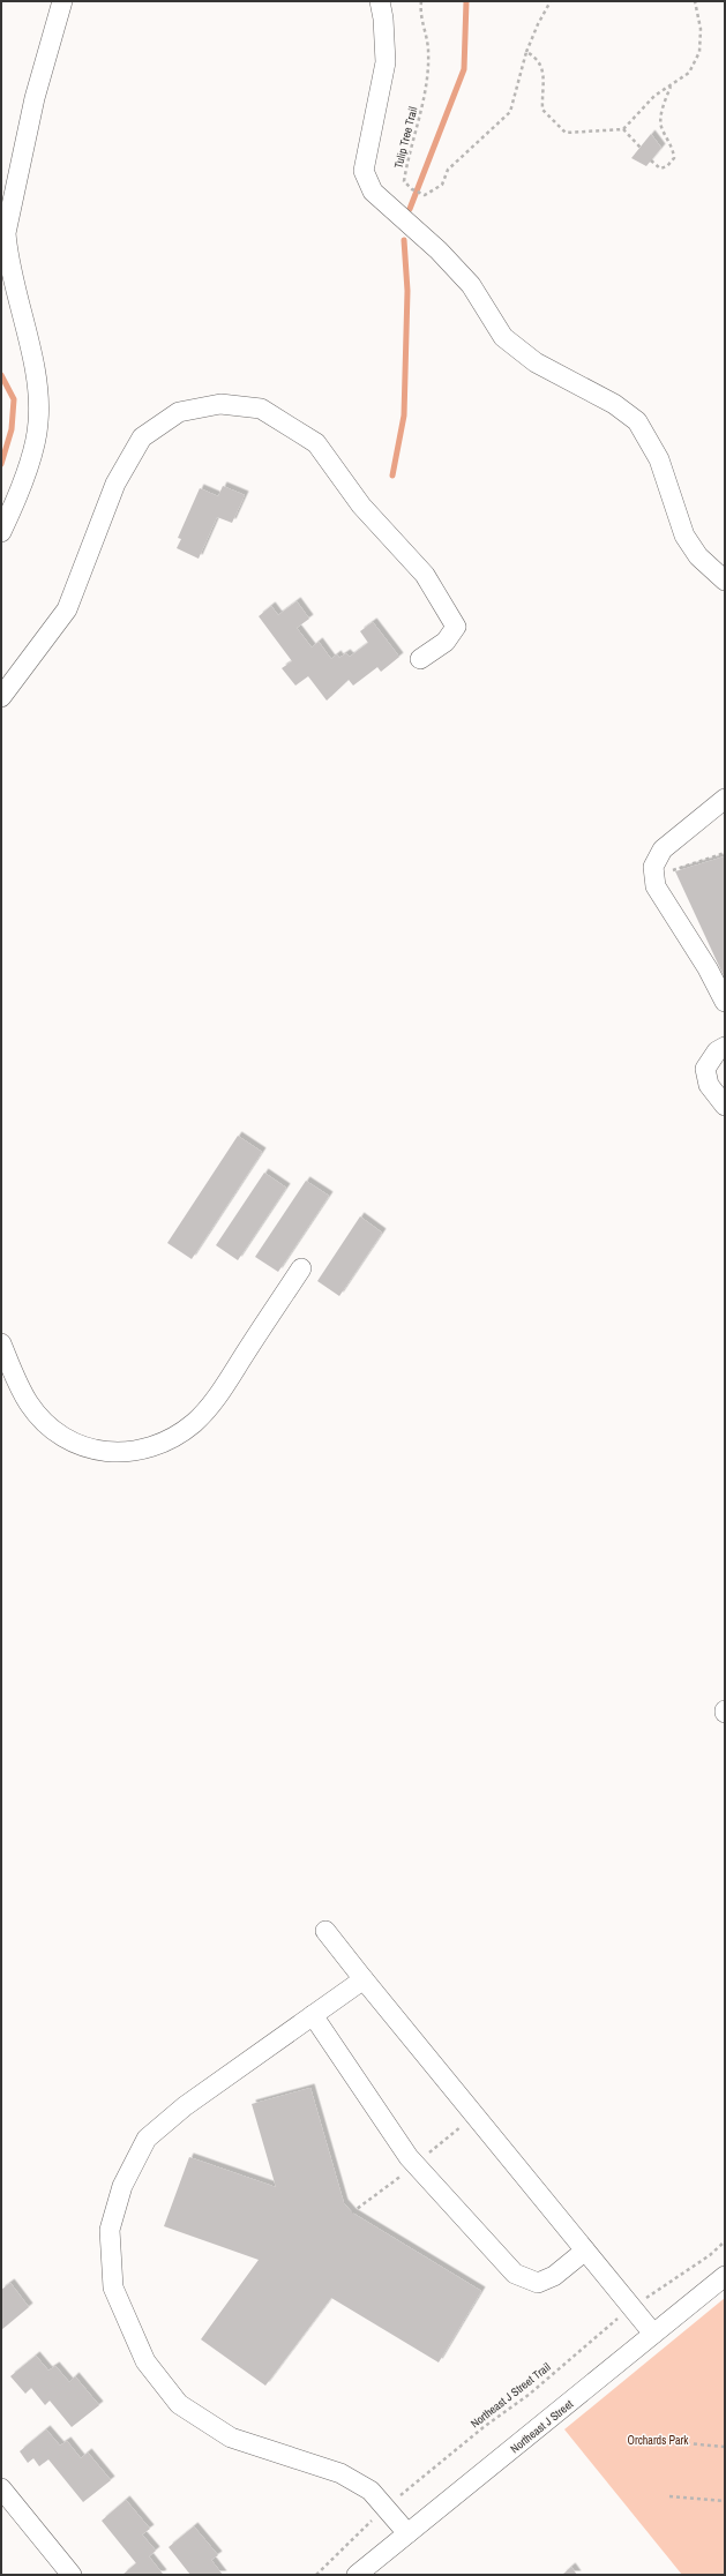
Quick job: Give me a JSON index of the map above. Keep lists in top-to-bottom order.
{
  "streets": {
    "street": ["Northeast J Street"],
    "path": ["Tulip Tree Trail", "Northeast J Street Trail"]
  },
  "parks": ["Orchards Park"]
}
